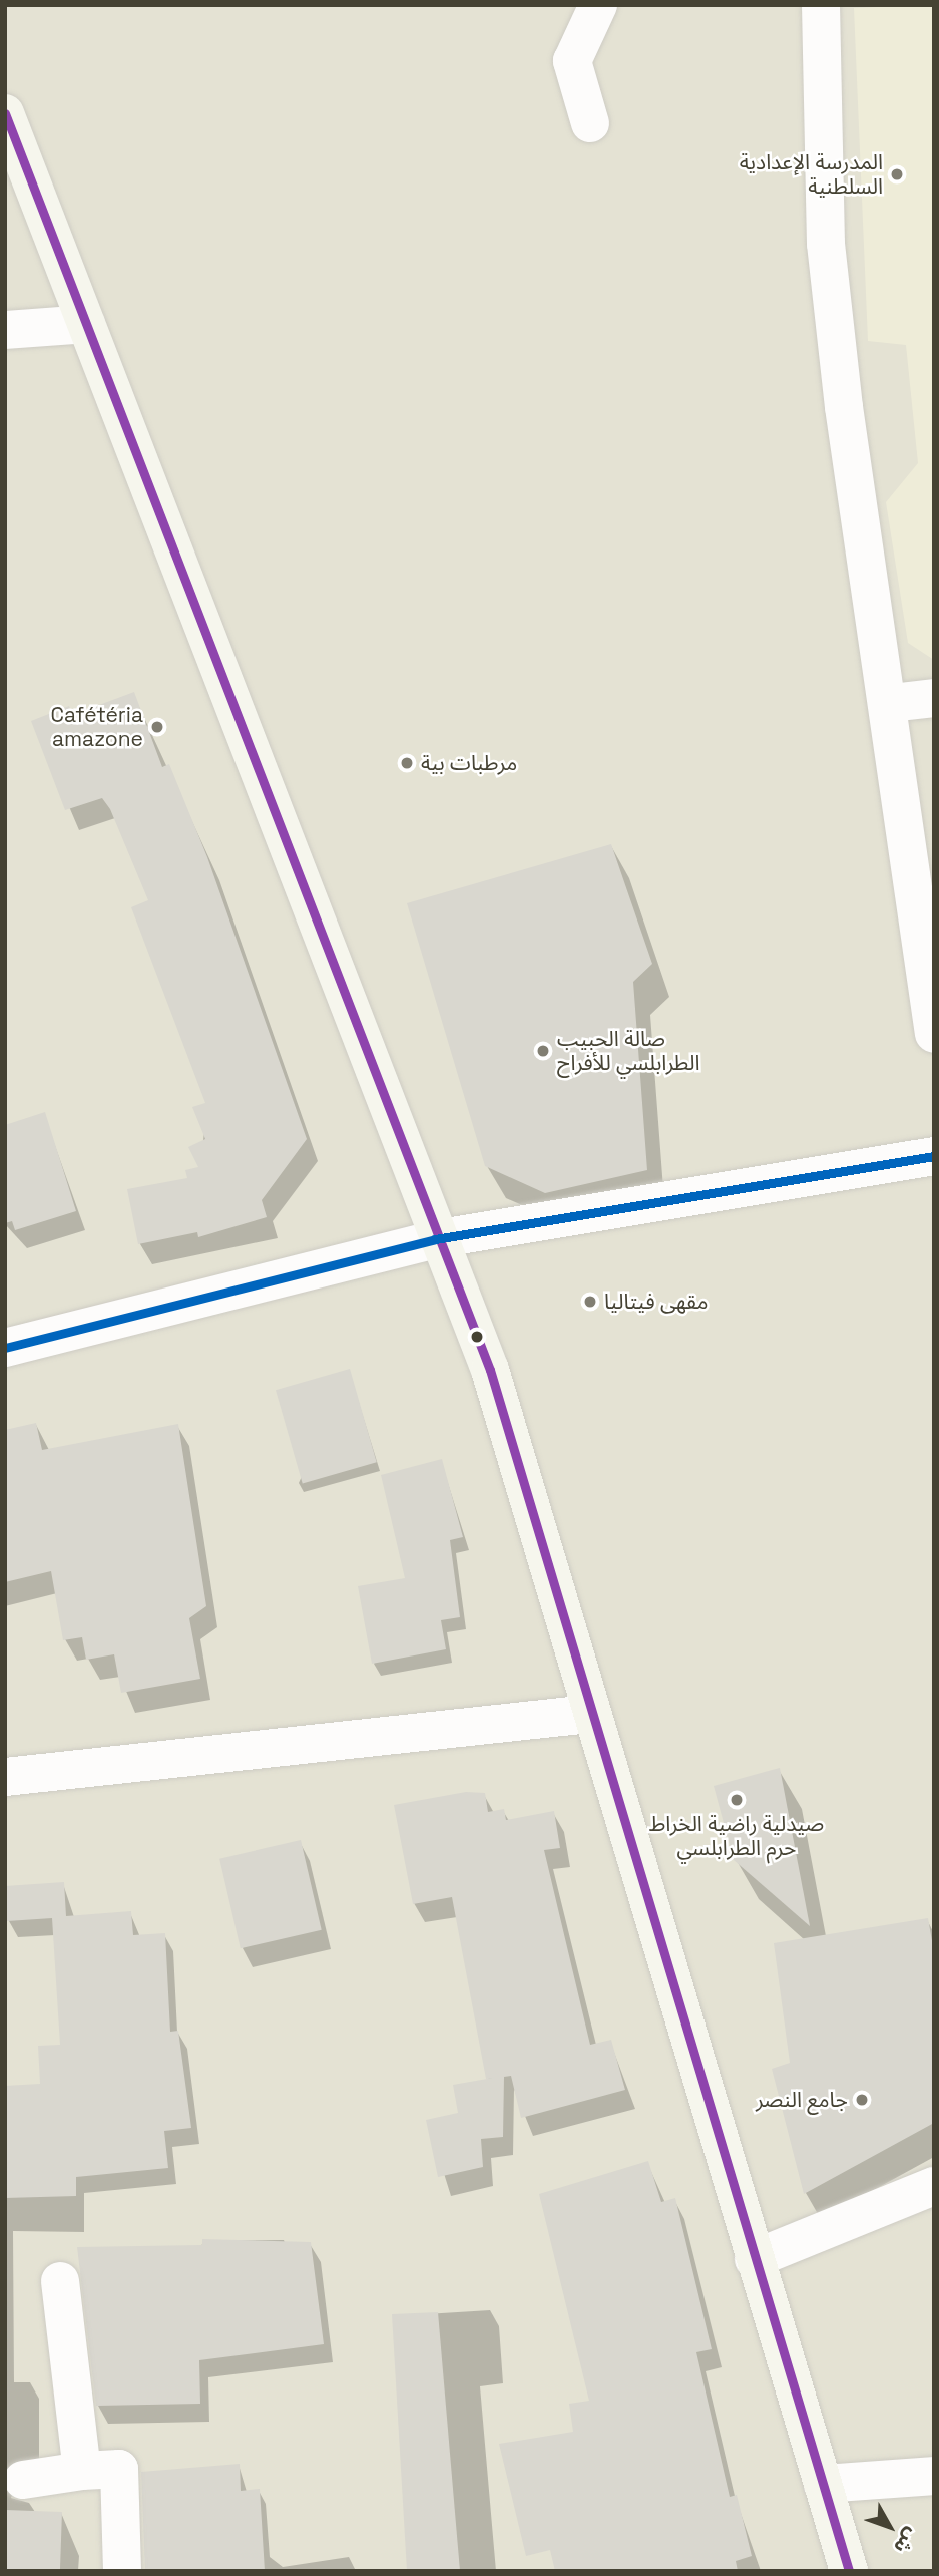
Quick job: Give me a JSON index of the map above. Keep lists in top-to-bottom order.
{
  "places": [
    "المدرسة الإعدادية السلطنية",
    "Cafétéria amazone",
    "مرطبات بية",
    "صالة الحبيب الطرابلسي للأفراح",
    "مقهى فيتاليا",
    "صيدلية راضية الخراط حرم الطرابلسي",
    "جامع النصر"
  ],
  "north": "bottom right"
}
